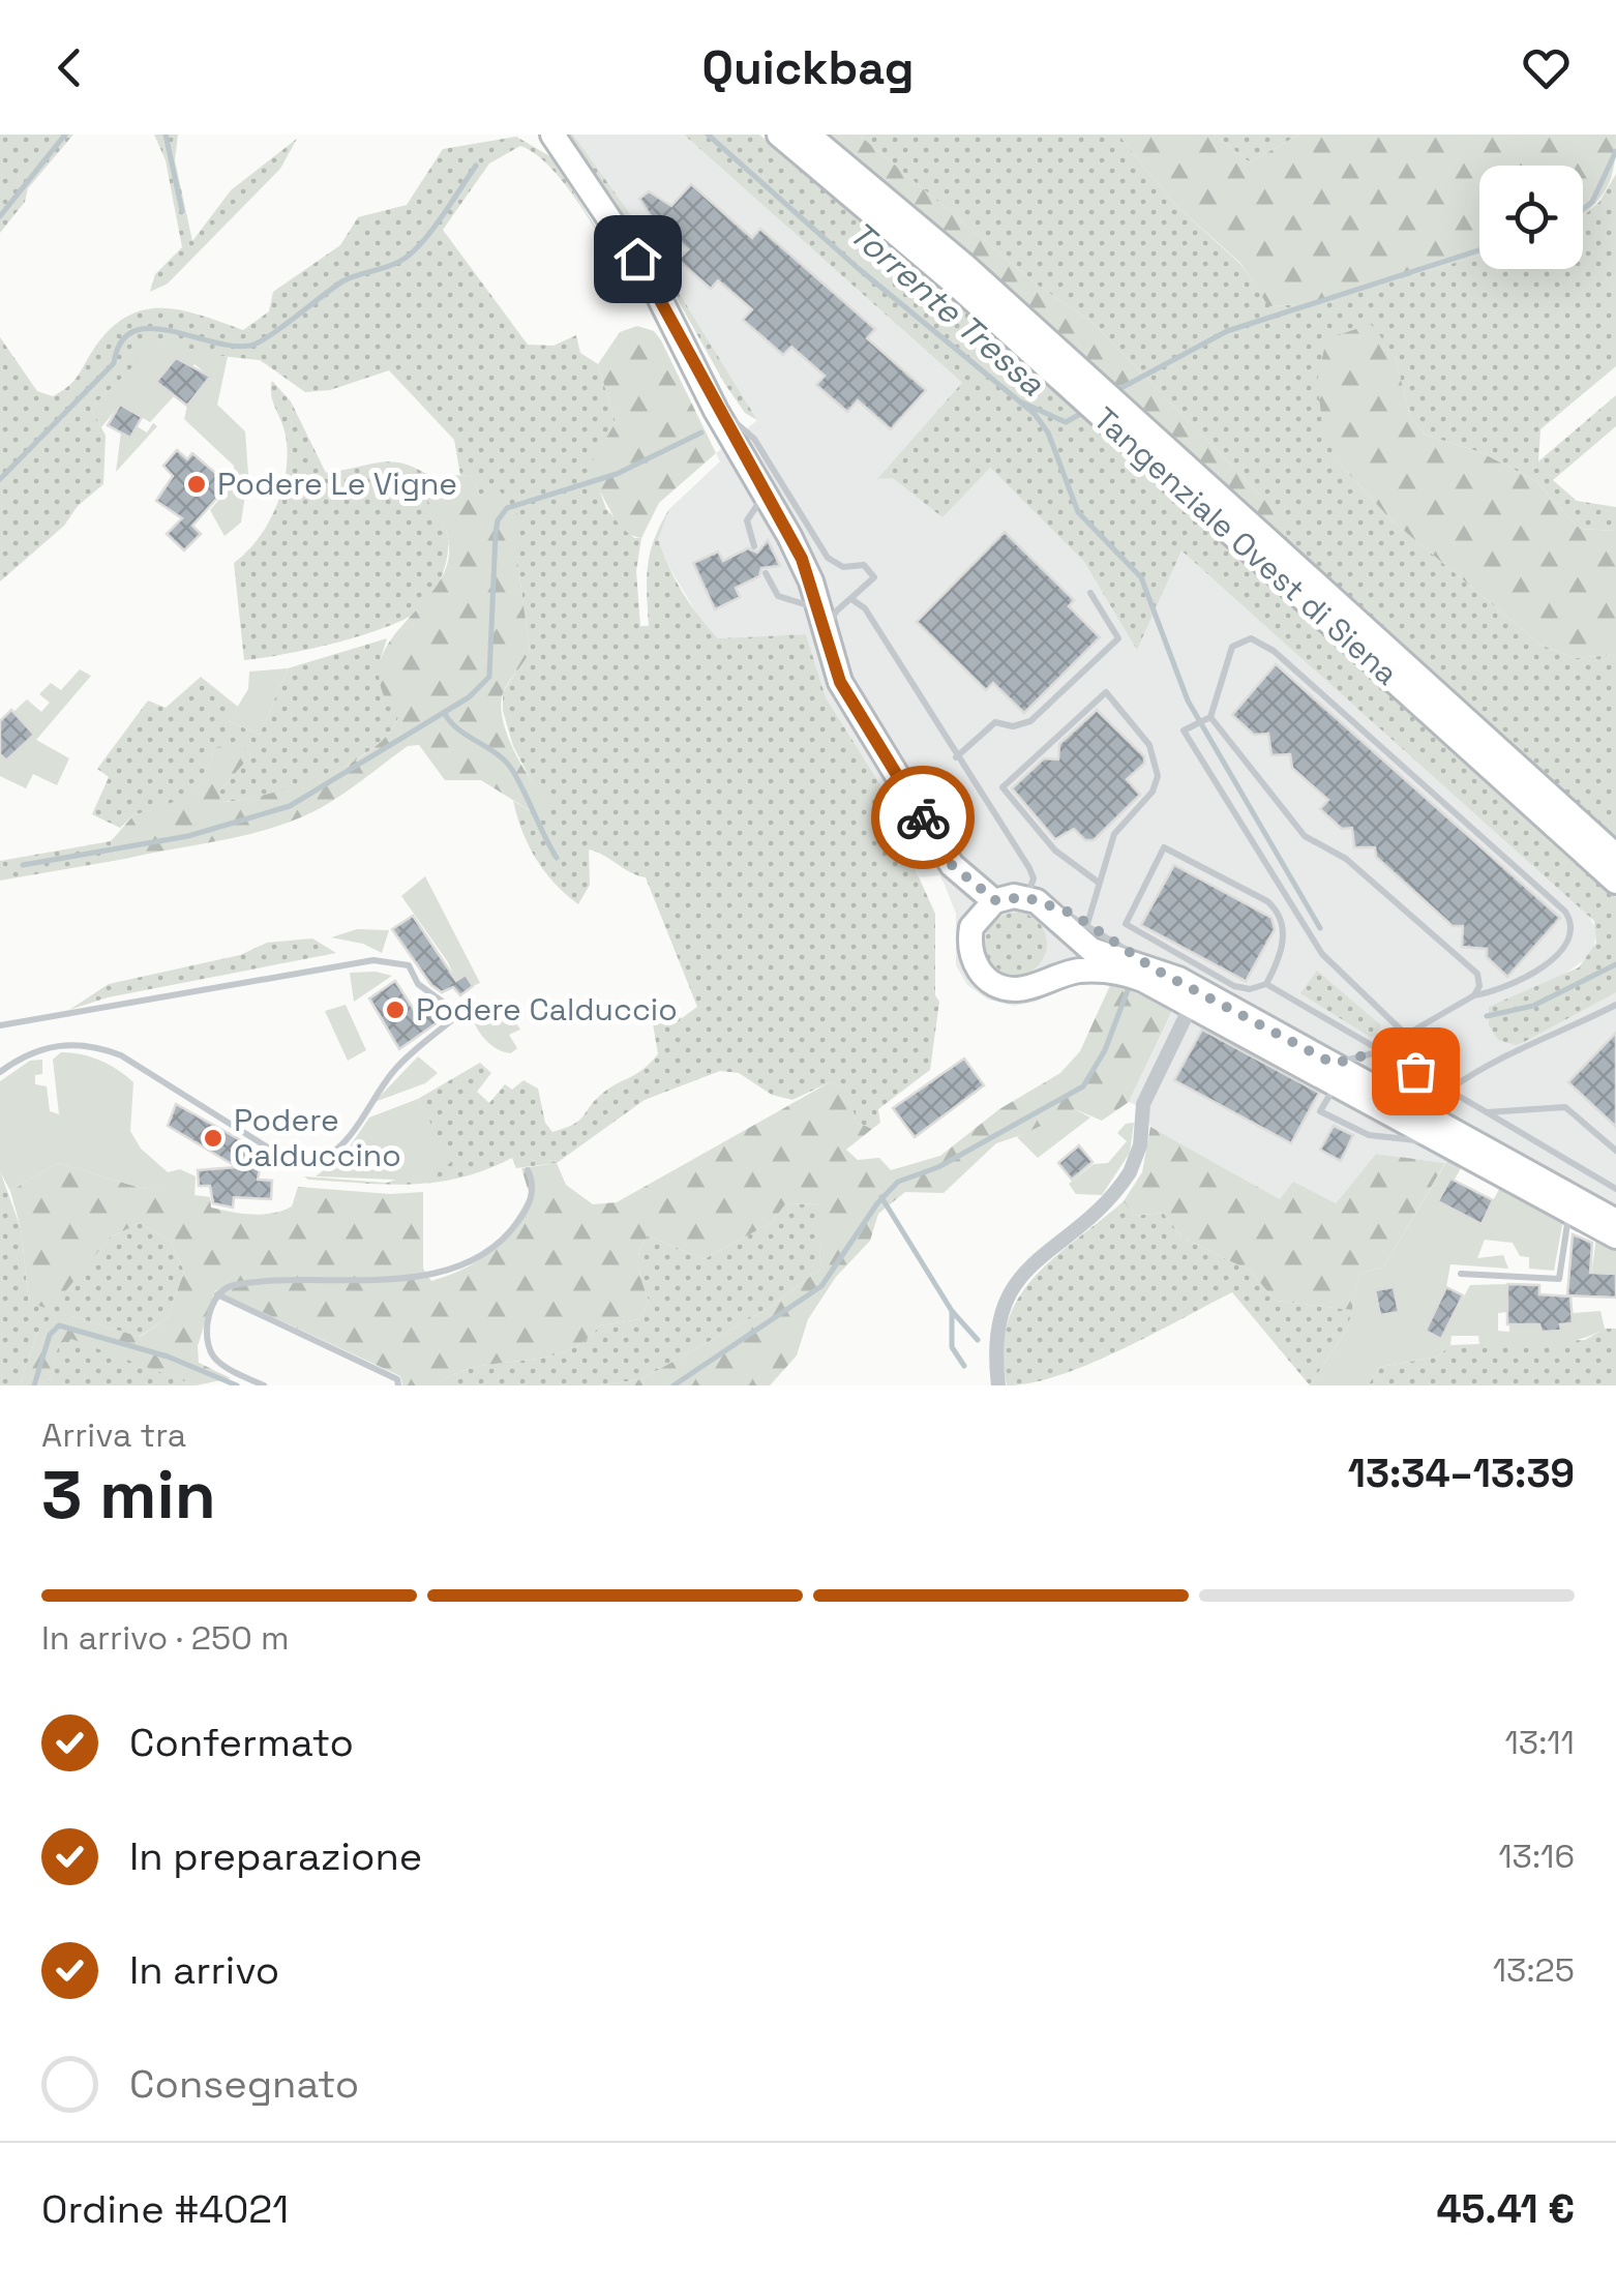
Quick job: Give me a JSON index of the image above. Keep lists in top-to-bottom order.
{
  "streets": {
    "main road": ["Tangenziale Ovest di Siena"]
  },
  "water": ["Torrente Tressa"],
  "places": ["Podere Le Vigne", "Podere Calduccio", "Podere Calduccino"],
  "page": {
    "header": "Quickbag",
    "heading": ["3 min", "Arriva tra", "13:34–13:39"],
    "panel": ["Ordine #4021", "45.41 €"],
    "bar": "In arrivo · 250 m",
    "list": [
      ["Confermato", "13:11"],
      ["In preparazione", "13:16"],
      ["In arrivo", "13:25"],
      "Consegnato"
    ]
  }
}
